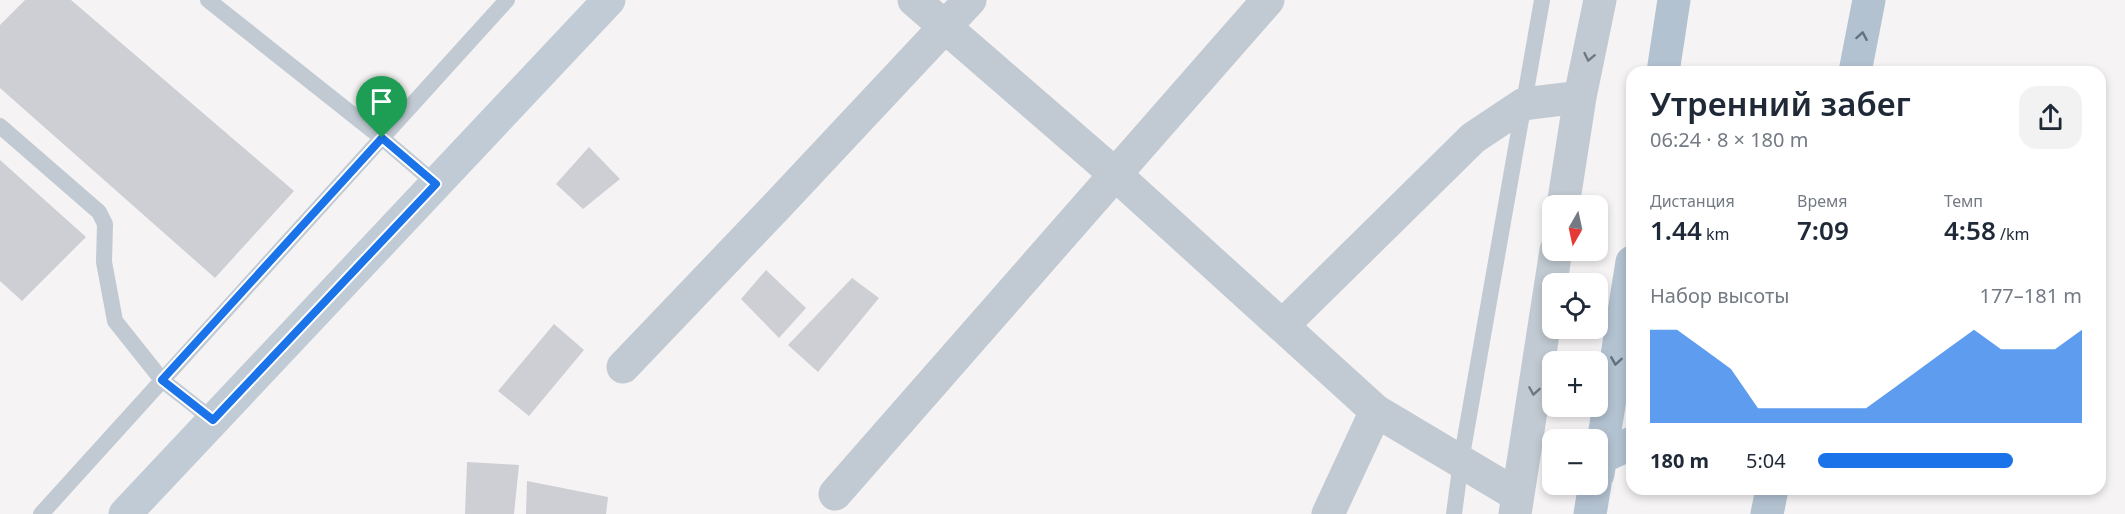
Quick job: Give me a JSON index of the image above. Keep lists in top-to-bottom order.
{
  "north": "bottom",
  "page": {
    "heading": ["Утренний забег", "06:24 · 8 × 180 m"],
    "stats": [
      ["Дистанция", "1.44 km"],
      ["Время", "7:09"],
      ["Темп", "4:58 /km"]
    ],
    "map_buttons": ["+", "−"],
    "chart": ["Набор высоты", "177–181 m"],
    "list": [
      {
        "name": "180 m",
        "note": "5:04"
      }
    ]
  }
}
